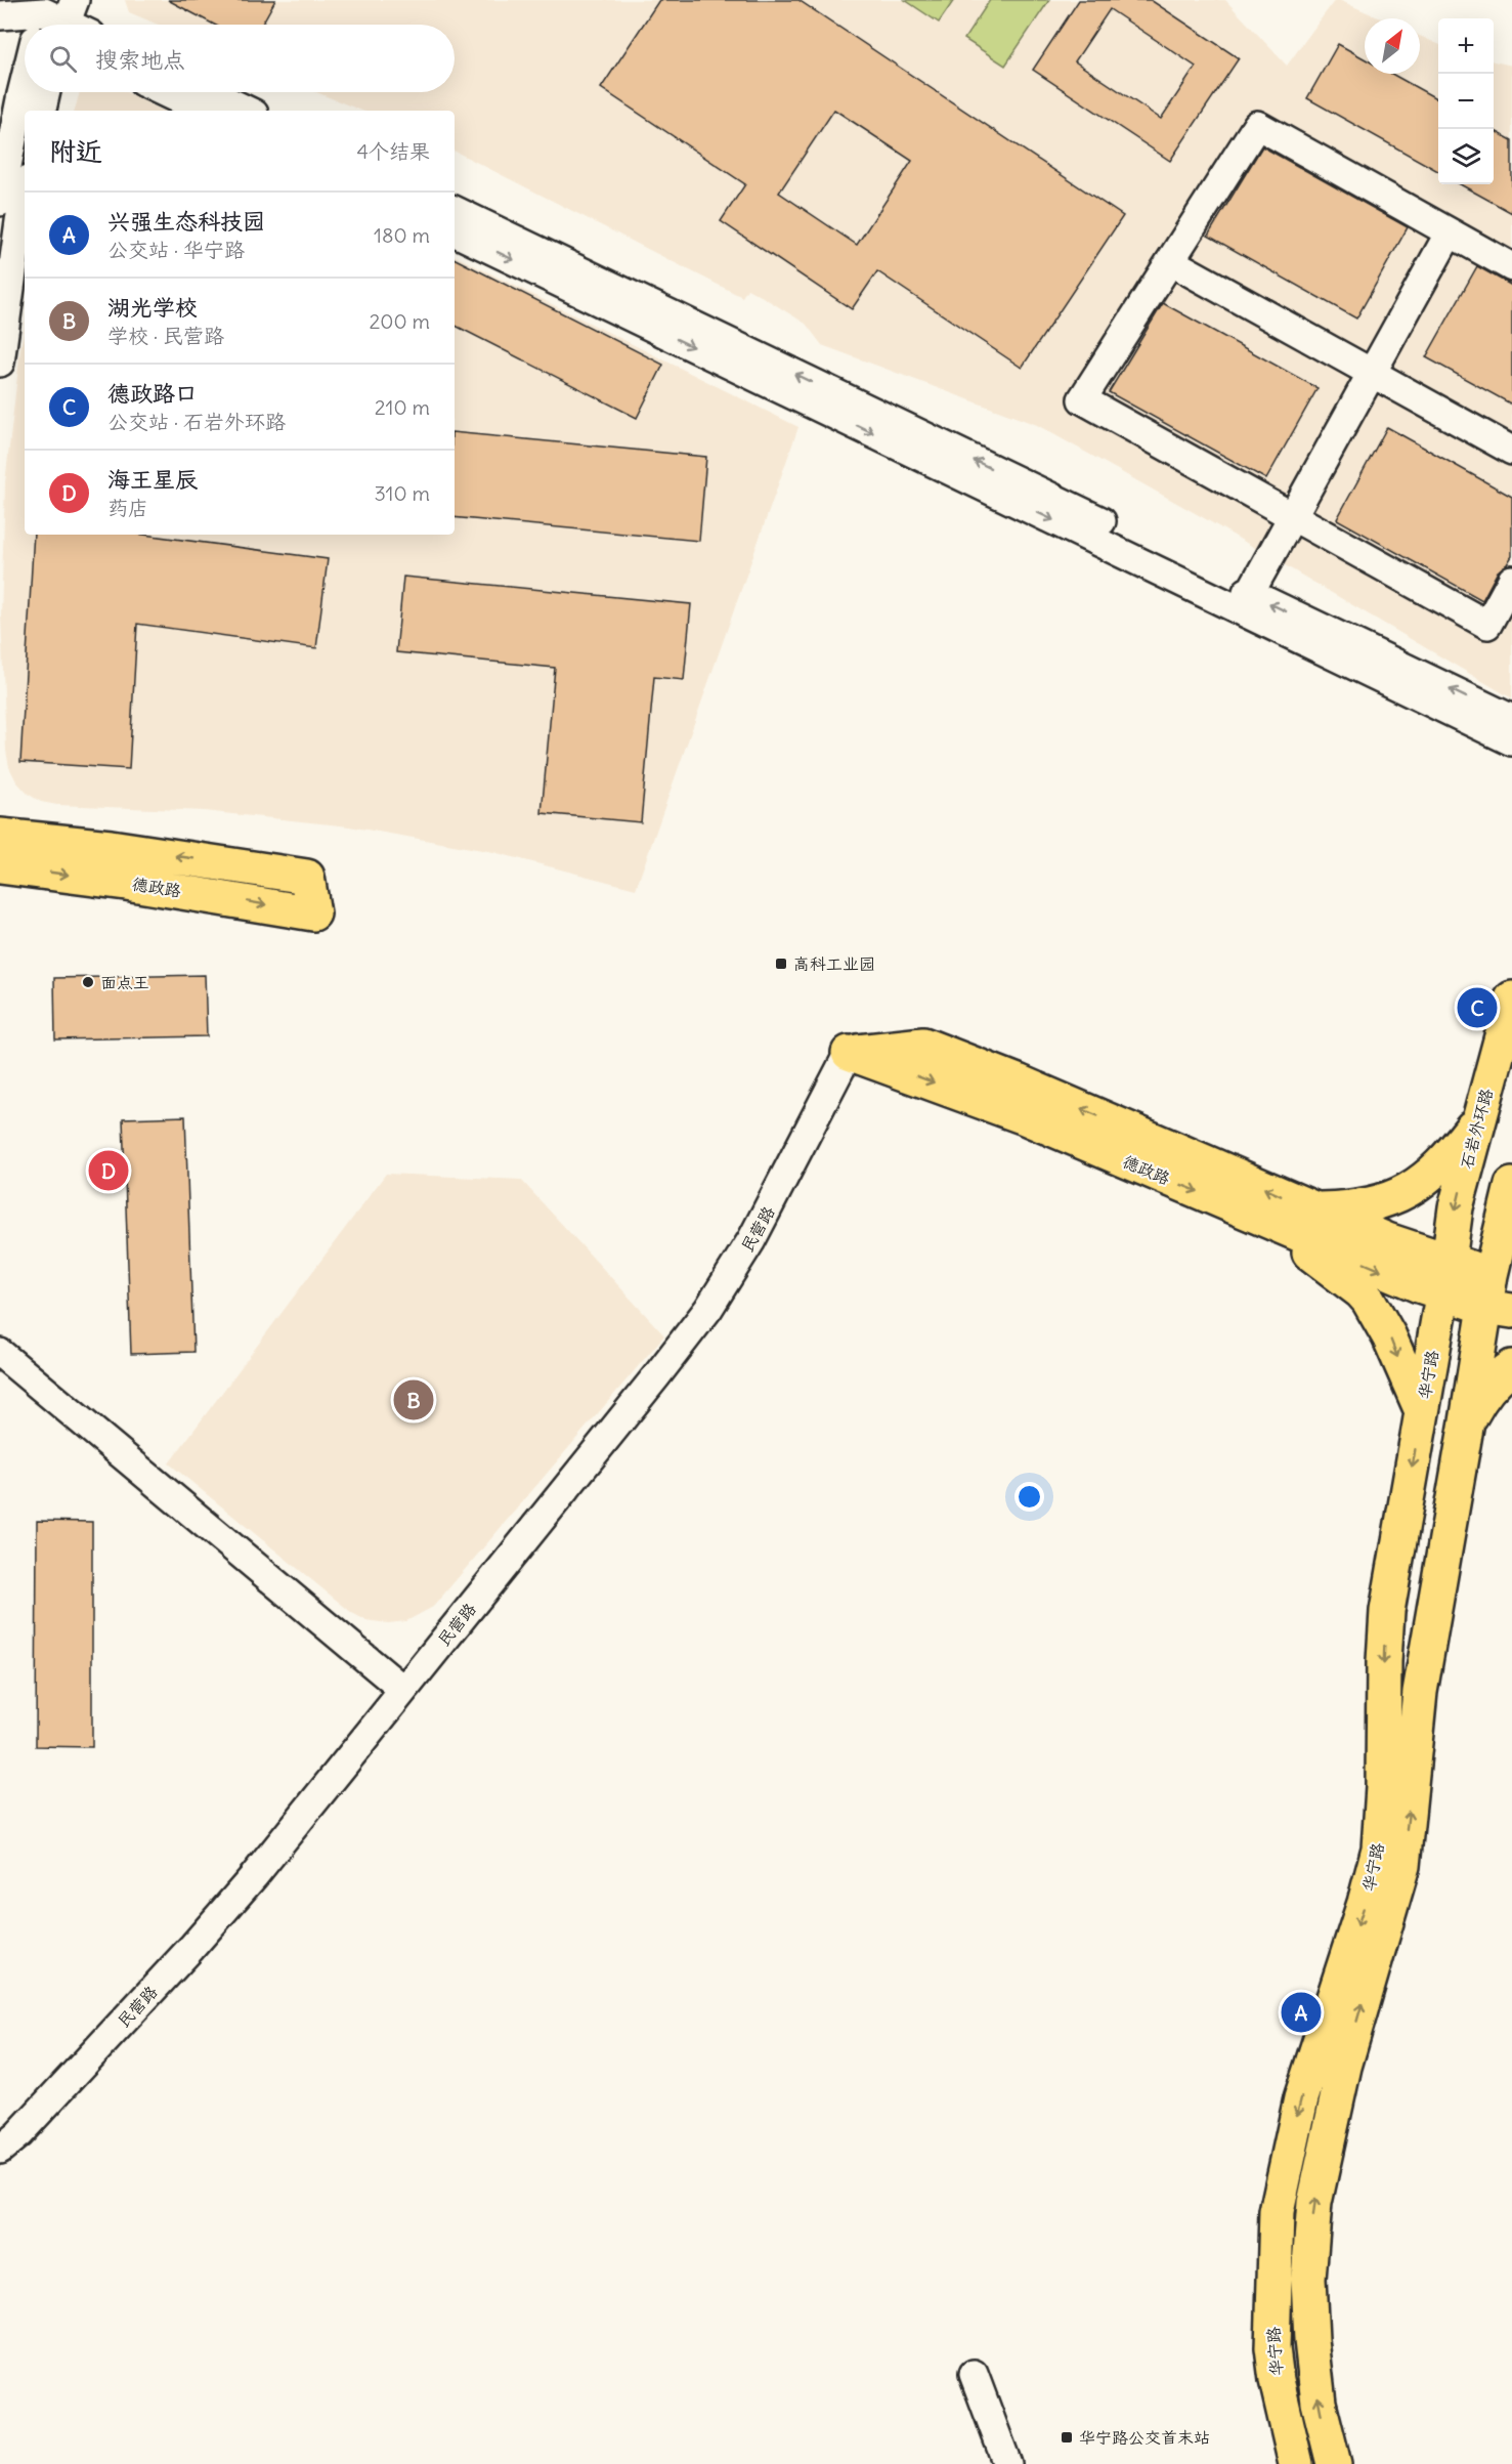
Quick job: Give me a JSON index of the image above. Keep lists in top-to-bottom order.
{
  "streets": {
    "main road": ["德政路", "石岩外环路", "华宁路"],
    "street": ["民营路"]
  },
  "crossings": [
    ["德政路", "石岩外环路"],
    ["德政路", "民营路"],
    ["德政路", "华宁路"],
    ["石岩外环路", "华宁路"]
  ],
  "places": {
    "transit": ["高科工业园", "华宁路公交首末站"],
    "other": ["面点王"]
  },
  "north": "top right",
  "page": {
    "map_buttons": ["+", "−"],
    "search": "搜索地点",
    "heading": ["附近", "4个结果"],
    "list": [
      {
        "mark": "A",
        "name": "兴强生态科技园",
        "note": "公交站 · 华宁路",
        "value": "180 m"
      },
      {
        "mark": "B",
        "name": "湖光学校",
        "note": "学校 · 民营路",
        "value": "200 m"
      },
      {
        "mark": "C",
        "name": "德政路口",
        "note": "公交站 · 石岩外环路",
        "value": "210 m"
      },
      {
        "mark": "D",
        "name": "海王星辰",
        "note": "药店",
        "value": "310 m"
      }
    ],
    "pins": [
      "C",
      "D",
      "B",
      "A"
    ]
  }
}
